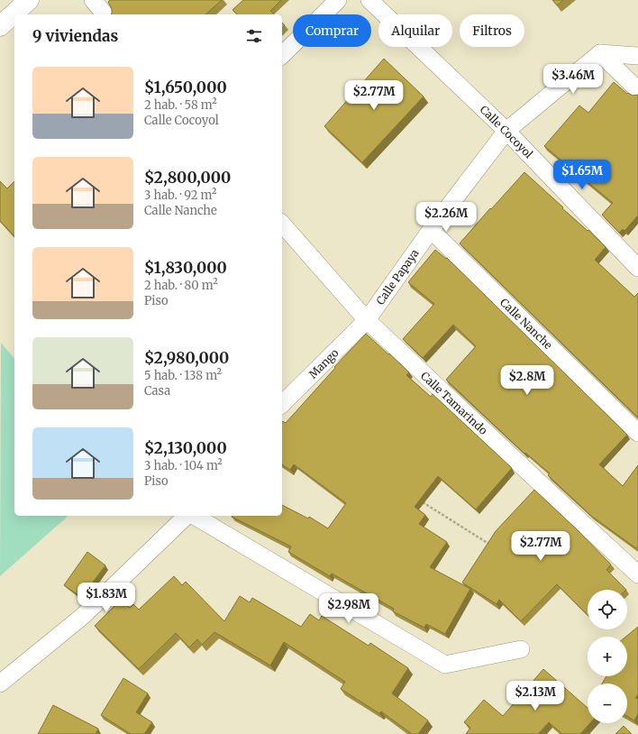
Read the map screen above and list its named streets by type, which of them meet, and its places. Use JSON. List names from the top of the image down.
{
  "streets": {
    "street": [
      "Calle Cocoyol",
      "Calle Papaya",
      "Calle Nanche",
      "Mango",
      "Calle Tamarindo"
    ]
  },
  "crossings": [
    ["Calle Cocoyol", "Calle Papaya"],
    ["Calle Papaya", "Calle Nanche"],
    ["Calle Papaya", "Mango"],
    ["Calle Papaya", "Calle Tamarindo"],
    ["Mango", "Calle Tamarindo"]
  ],
  "page": {
    "chip": ["Comprar", "Alquilar", "Filtros"],
    "heading": "9 viviendas",
    "list": [
      {
        "name": "$1,650,000",
        "note": "2 hab. · 58 m² · Calle Cocoyol"
      },
      {
        "name": "$2,800,000",
        "note": "3 hab. · 92 m² · Calle Nanche"
      },
      {
        "name": "$1,830,000",
        "note": "2 hab. · 80 m² · Piso"
      },
      {
        "name": "$2,980,000",
        "note": "5 hab. · 138 m² · Casa"
      },
      {
        "name": "$2,130,000",
        "note": "3 hab. · 104 m² · Piso"
      }
    ],
    "price": [
      "$3.46M",
      "$2.77M",
      "$1.65M",
      "$2.26M",
      "$2.8M",
      "$2.77M",
      "$1.83M",
      "$2.98M",
      "$2.13M"
    ],
    "map_buttons": ["+", "−"]
  }
}
